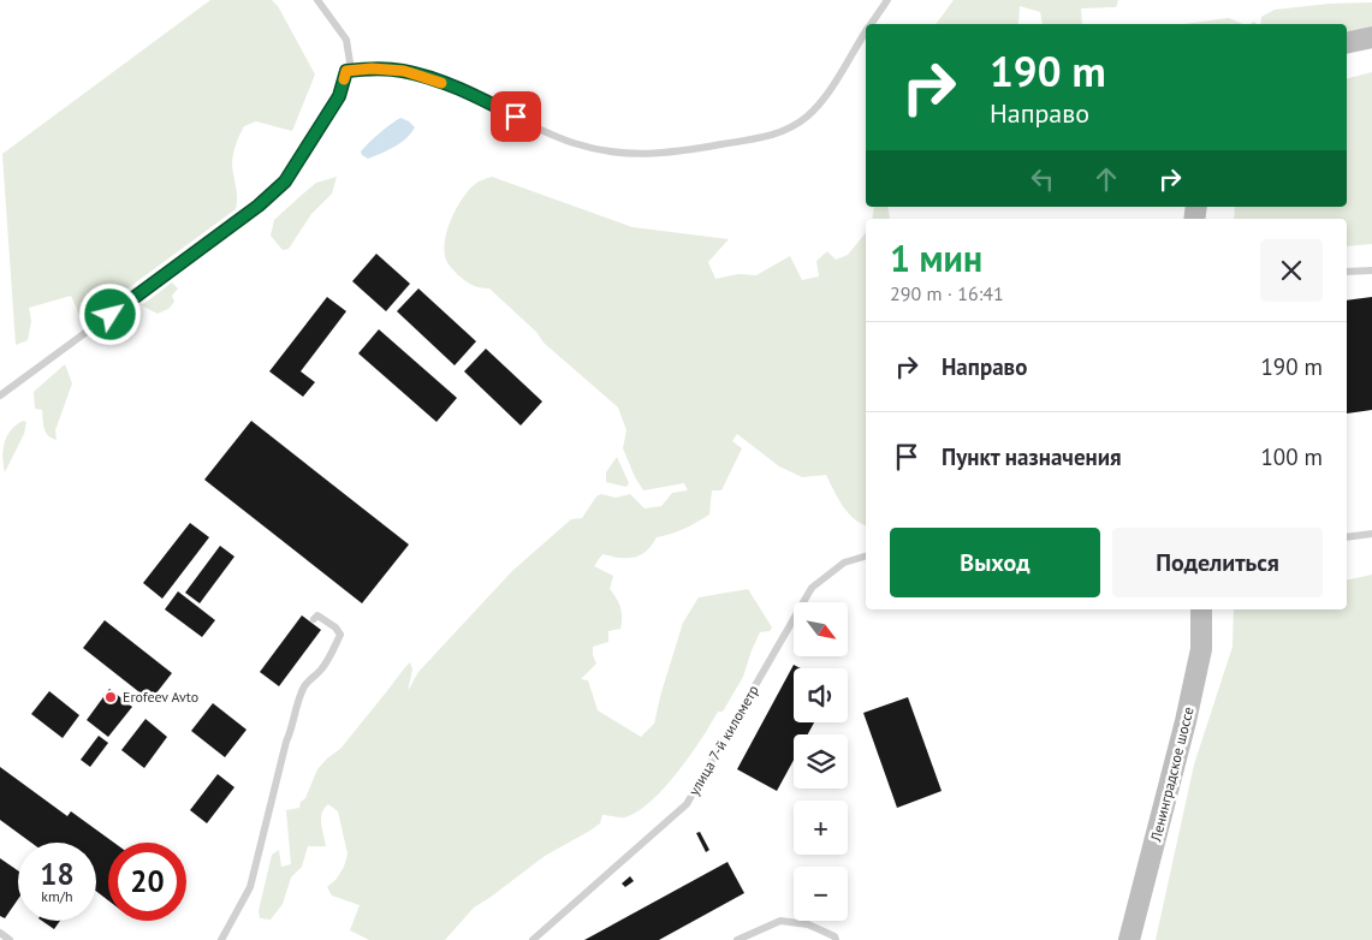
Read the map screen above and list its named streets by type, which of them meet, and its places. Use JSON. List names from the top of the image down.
{
  "streets": {
    "main road": ["Ленинградское шоссе"],
    "lane": ["улица 7-й километр"]
  },
  "places": ["Erofeev Avto"],
  "north": "bottom right",
  "page": {
    "turn": ["190 m", "Направо"],
    "heading": ["1 мин", "290 m · 16:41"],
    "list": [
      {
        "name": "Направо",
        "value": "190 m"
      },
      {
        "name": "Пункт назначения",
        "value": "100 m"
      }
    ],
    "buttons": ["Выход", "Поделиться"],
    "map_buttons": ["+", "−"],
    "speed": "18 km/h",
    "limit": "20"
  }
}
